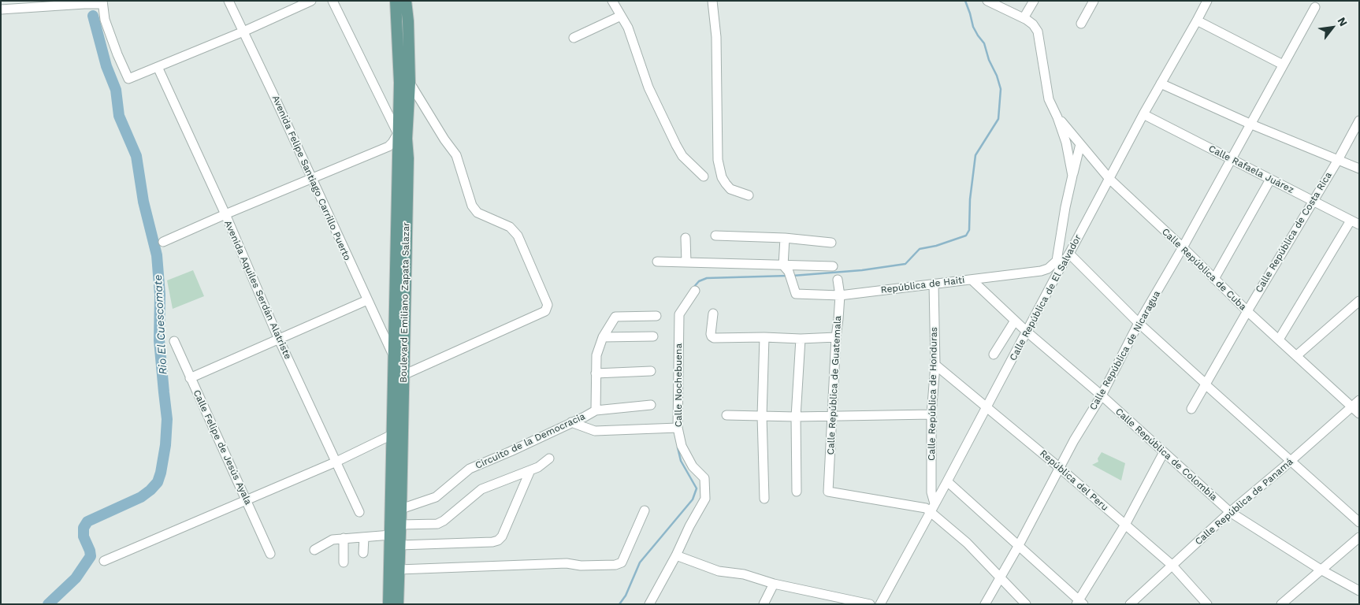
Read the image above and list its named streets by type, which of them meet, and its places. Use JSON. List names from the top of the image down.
{
  "streets": {
    "main road": ["Boulevard Emiliano Zapata Salazar"],
    "street": [
      "Calle Rafaela Juárez",
      "Avenida Felipe Santiago Carrillo Puerto",
      "Calle República de Costa Rica",
      "Calle República de Cuba",
      "República de Haiti",
      "Avenida Aquiles Serdán Alatriste",
      "Calle República de El Salvador",
      "Calle República de Nicaragua",
      "Calle Nochebuena",
      "Calle República de Guatemala",
      "Calle República de Honduras",
      "Circuito de la Democracia",
      "Calle Felipe de Jesús Ayala",
      "Calle República de Colombia",
      "República del Peru",
      "Calle República de Panamá"
    ]
  },
  "crossings": [
    ["Calle Rafaela Juárez", "Calle República de Costa Rica"],
    ["Calle Rafaela Juárez", "Calle República de El Salvador"],
    ["Calle Rafaela Juárez", "Calle República de Nicaragua"],
    ["Avenida Felipe Santiago Carrillo Puerto", "Boulevard Emiliano Zapata Salazar"],
    ["Calle República de Costa Rica", "Calle República de Cuba"],
    ["Calle República de Cuba", "Calle República de El Salvador"],
    ["Calle República de Cuba", "Calle República de Nicaragua"],
    ["Calle República de Cuba", "Calle República de Panamá"],
    ["República de Haiti", "Calle República de Guatemala"],
    ["República de Haiti", "Calle República de Honduras"],
    ["República de Haiti", "Calle República de Colombia"],
    ["Calle República de El Salvador", "Calle República de Guatemala"],
    ["Calle República de El Salvador", "Calle República de Honduras"],
    ["Calle República de El Salvador", "Calle República de Colombia"],
    ["Calle República de El Salvador", "República del Peru"],
    ["Boulevard Emiliano Zapata Salazar", "Circuito de la Democracia"],
    ["Calle República de Nicaragua", "Calle República de Colombia"],
    ["Calle República de Nicaragua", "República del Peru"],
    ["Calle República de Guatemala", "Calle República de Honduras"],
    ["Calle República de Honduras", "República del Peru"],
    ["Calle República de Colombia", "Calle República de Panamá"],
    ["República del Peru", "Calle República de Panamá"]
  ],
  "water": ["Rio El Cuescomate"],
  "north": "top right"
}
